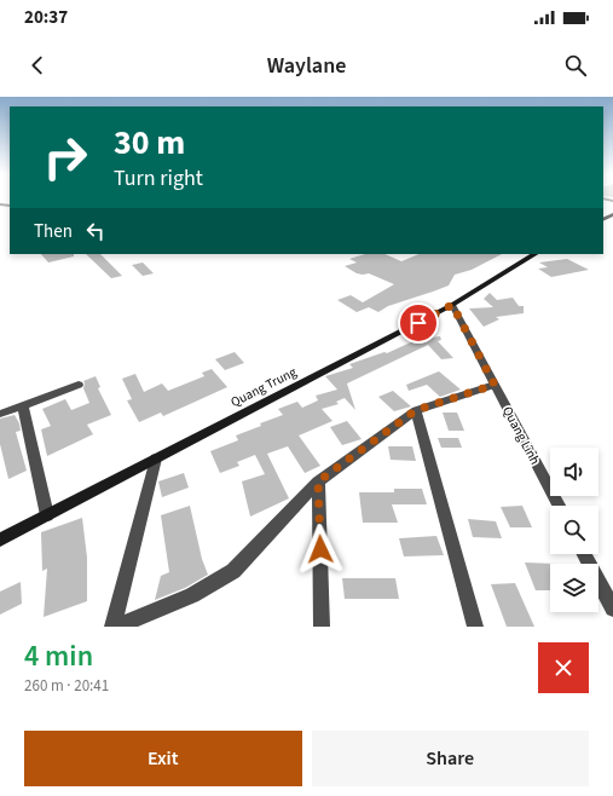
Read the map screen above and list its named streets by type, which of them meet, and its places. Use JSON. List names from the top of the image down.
{
  "streets": {
    "main road": ["Quang Trung"],
    "street": ["Quang Lĩnh"]
  },
  "crossings": [
    ["Quang Trung", "Quang Lĩnh"]
  ],
  "page": {
    "status": "20:37",
    "header": "Waylane",
    "turn": ["30 m", "Turn right"],
    "then": "Then",
    "heading": ["4 min", "260 m · 20:41"],
    "buttons": ["Exit", "Share"]
  }
}
